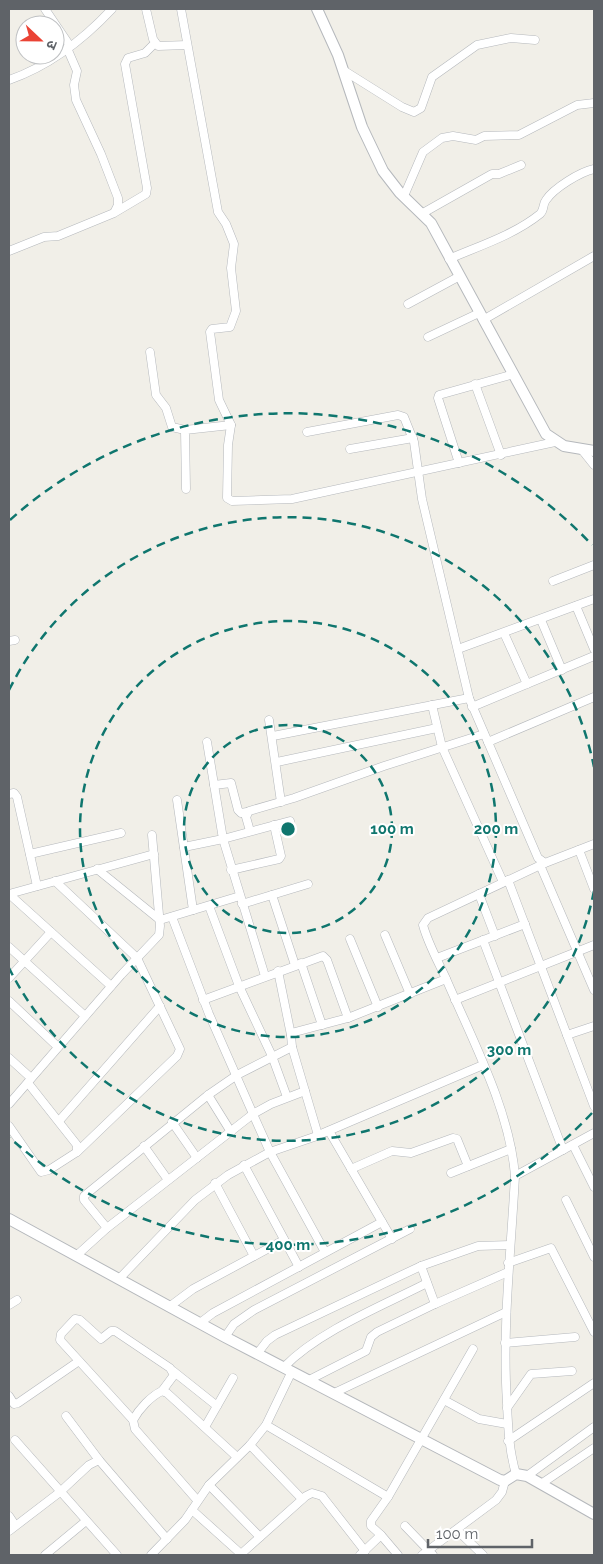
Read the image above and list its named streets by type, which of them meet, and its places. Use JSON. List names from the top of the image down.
{
  "scale_bar": "100 m",
  "north": "right",
  "rings": [
    "100 m",
    "200 m",
    "300 m",
    "400 m"
  ]
}
